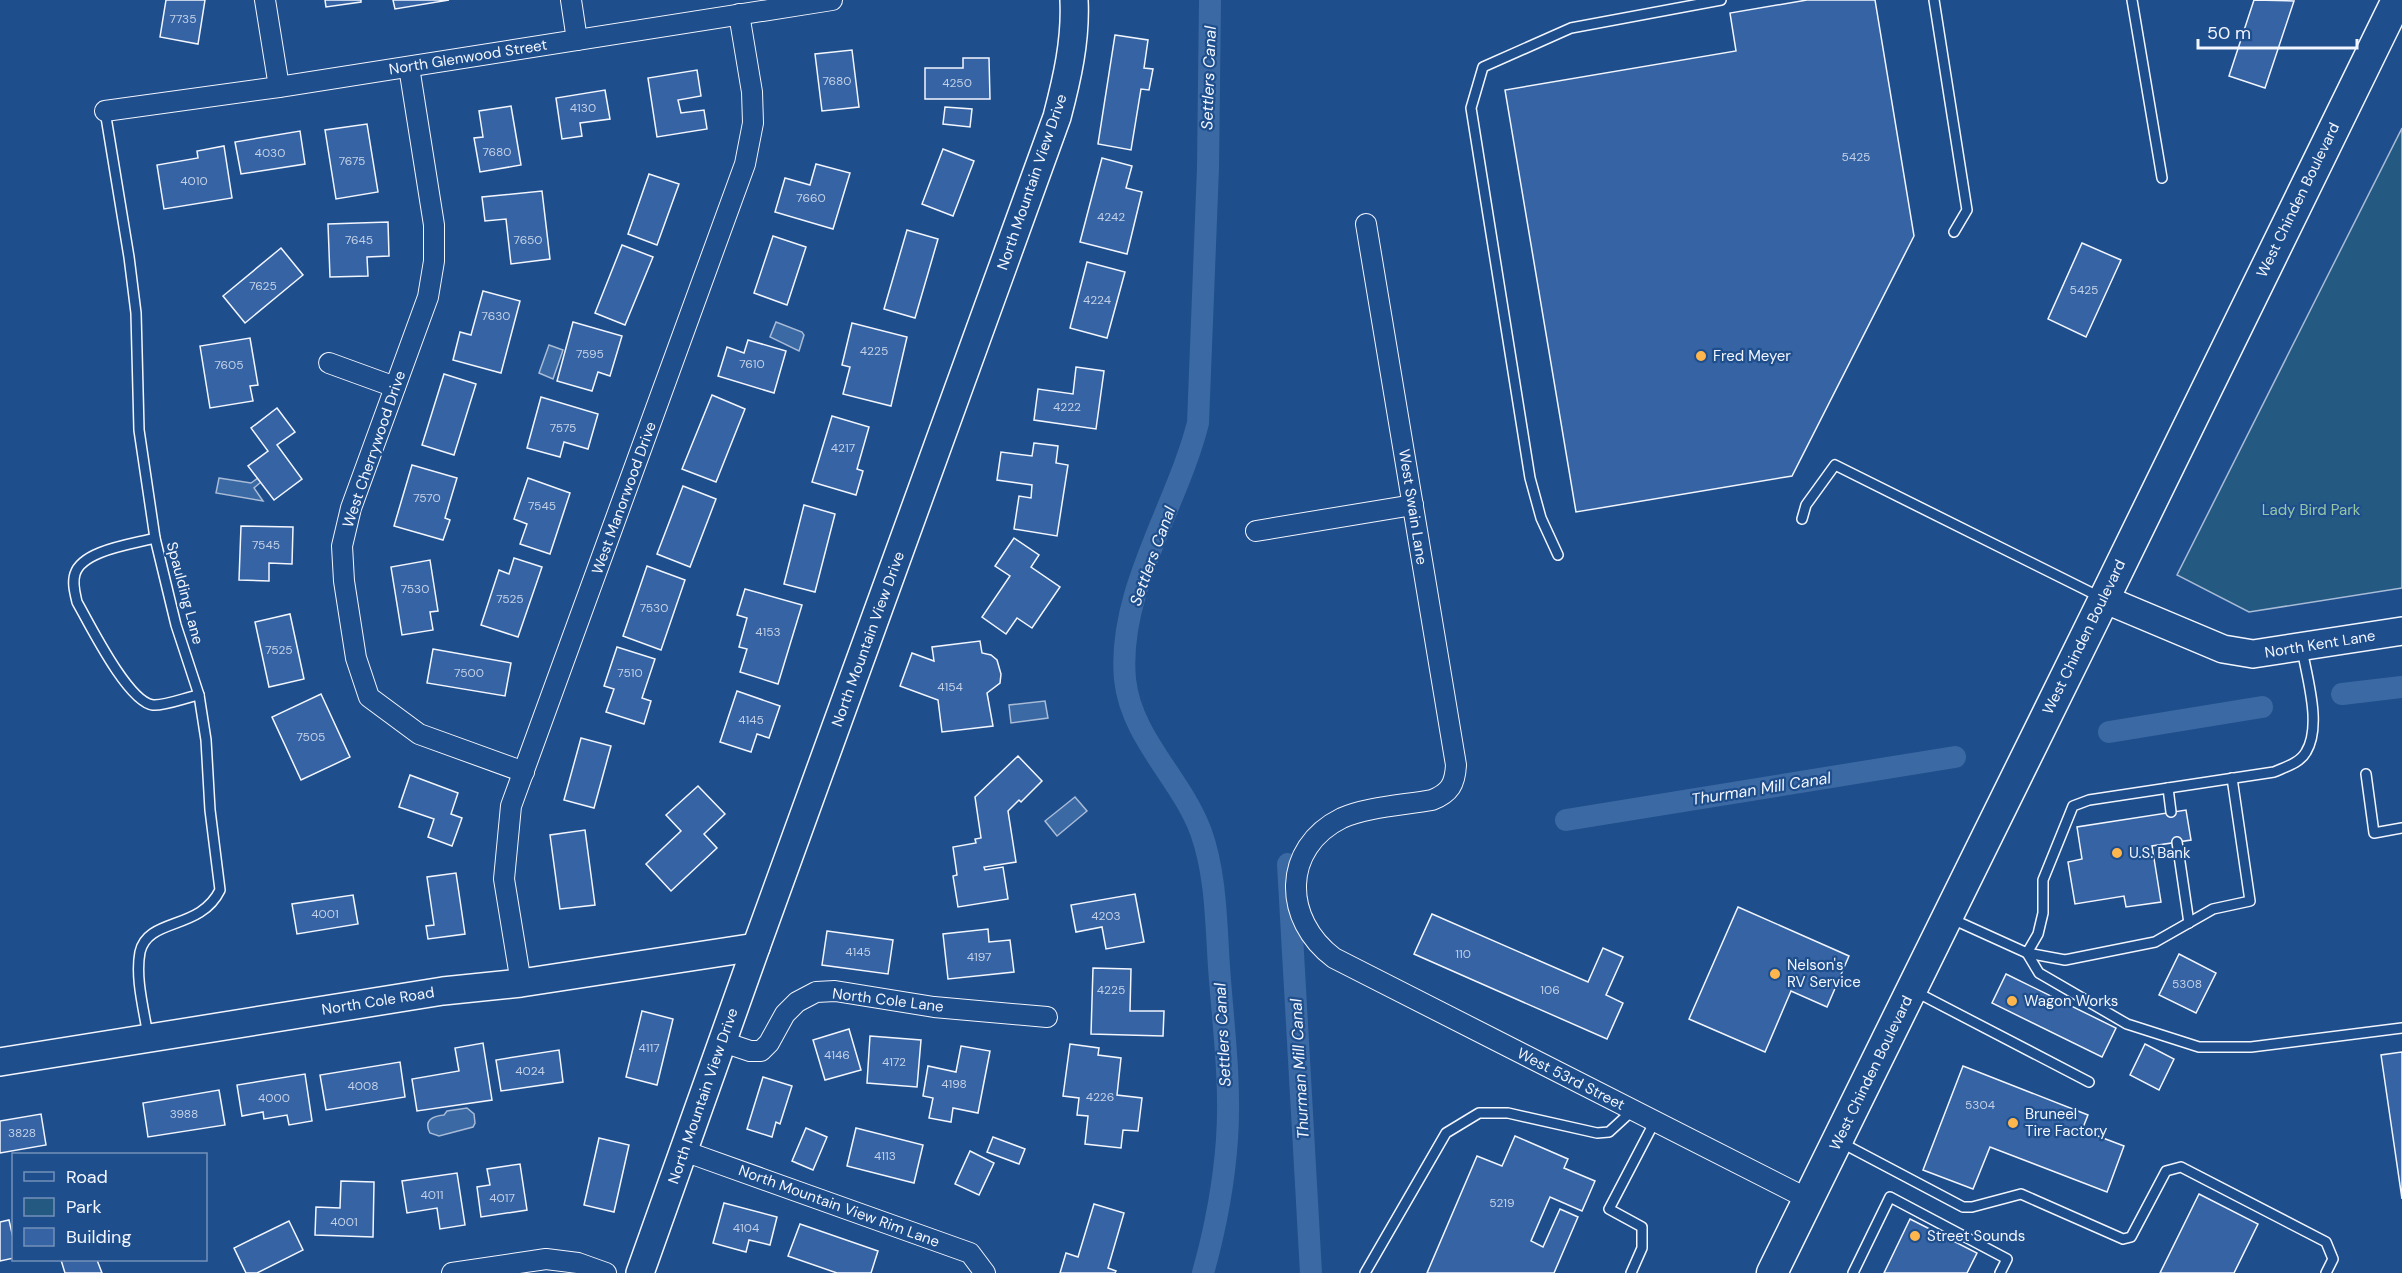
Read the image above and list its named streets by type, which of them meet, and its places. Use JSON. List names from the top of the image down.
{
  "streets": {
    "main road": [
      "North Mountain View Drive",
      "West Chinden Boulevard",
      "North Kent Lane",
      "North Cole Road"
    ],
    "street": [
      "North Glenwood Street",
      "West Cherrywood Drive",
      "West Manorwood Drive",
      "West Swain Lane",
      "North Cole Lane",
      "West 53rd Street",
      "North Mountain View Rim Lane"
    ],
    "lane": ["Spaulding Lane"]
  },
  "crossings": [
    ["North Glenwood Street", "West Cherrywood Drive"],
    ["North Glenwood Street", "West Manorwood Drive"],
    ["North Glenwood Street", "Spaulding Lane"],
    ["North Mountain View Drive", "North Cole Lane"],
    ["North Mountain View Drive", "North Cole Road"],
    ["North Mountain View Drive", "North Mountain View Rim Lane"],
    ["West Chinden Boulevard", "North Kent Lane"],
    ["West Chinden Boulevard", "West 53rd Street"],
    ["West Cherrywood Drive", "West Manorwood Drive"],
    ["West Manorwood Drive", "North Cole Road"],
    ["West Swain Lane", "West 53rd Street"],
    ["Spaulding Lane", "North Cole Road"]
  ],
  "water": ["Settlers Canal", "Thurman Mill Canal"],
  "parks": ["Lady Bird Park"],
  "places": [
    "Fred Meyer",
    "U.S. Bank",
    "Nelson's RV Service",
    "Wagon Works",
    "Bruneel Tire Factory",
    "Street Sounds"
  ],
  "house_numbers": [
    "7735",
    "7680",
    "4250",
    "4130",
    "7680",
    "4030",
    "5425",
    "7675",
    "4010",
    "7660",
    "4242",
    "7645",
    "7650",
    "7625",
    "5425",
    "4224",
    "7630",
    "4225",
    "7595",
    "7610",
    "7605",
    "4222",
    "7575",
    "4217",
    "7570",
    "7545",
    "7545",
    "7530",
    "7525",
    "7530",
    "4153",
    "7525",
    "7500",
    "7510",
    "4154",
    "4145",
    "7505",
    "4001",
    "4203",
    "4145",
    "110",
    "4197",
    "5308",
    "4225",
    "106",
    "4117",
    "4146",
    "4172",
    "4024",
    "4198",
    "4008",
    "4226",
    "4000",
    "5304",
    "3988",
    "3828",
    "4113",
    "4011",
    "4017",
    "5219",
    "4001",
    "4104"
  ],
  "legend": ["Road", "Park", "Building"],
  "scale_bar": "50 m"
}
